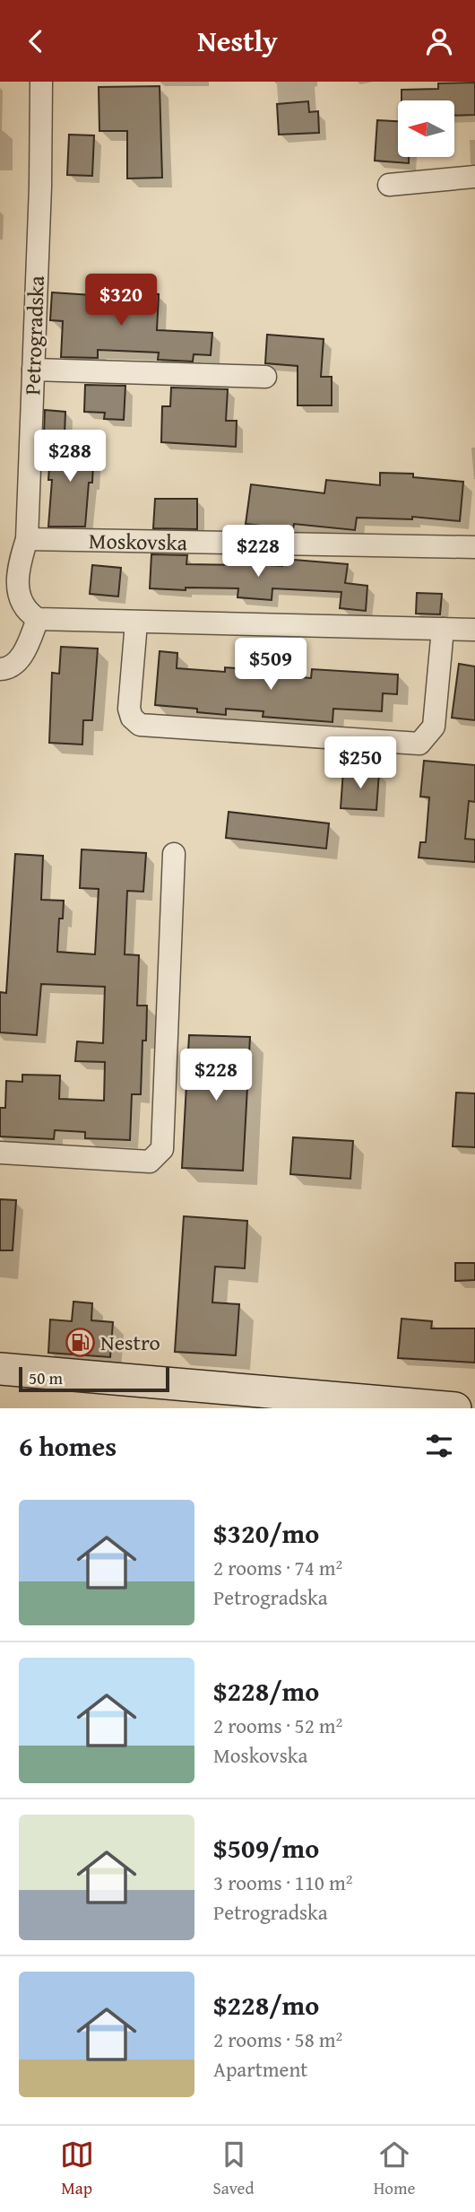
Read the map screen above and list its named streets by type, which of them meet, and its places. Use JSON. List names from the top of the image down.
{
  "streets": {
    "street": ["Petrogradska", "Moskovska"]
  },
  "crossings": [
    ["Petrogradska", "Moskovska"]
  ],
  "places": {
    "fuel station": ["Nestro"]
  },
  "scale_bar": "50 m",
  "north": "left",
  "page": {
    "header": "Nestly",
    "price": [
      "$320",
      "$288",
      "$228",
      "$509",
      "$250",
      "$228"
    ],
    "scale": "50 m",
    "heading": "6 homes",
    "list": [
      {
        "name": "$320/mo",
        "note": "2 rooms · 74 m² · Petrogradska"
      },
      {
        "name": "$228/mo",
        "note": "2 rooms · 52 m² · Moskovska"
      },
      {
        "name": "$509/mo",
        "note": "3 rooms · 110 m² · Petrogradska"
      },
      {
        "name": "$228/mo",
        "note": "2 rooms · 58 m² · Apartment"
      }
    ],
    "tabs": ["Map", "Saved", "Home"]
  }
}
